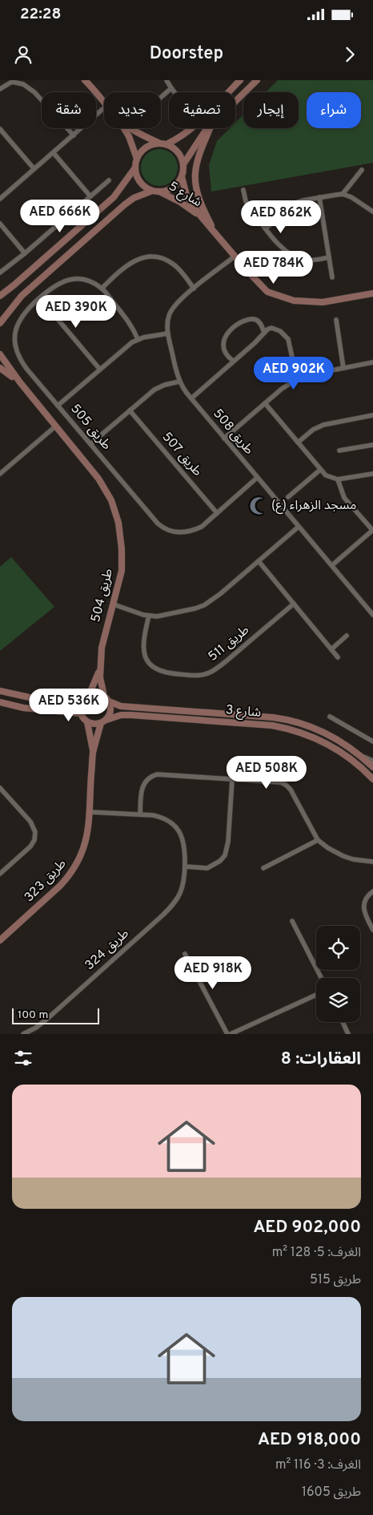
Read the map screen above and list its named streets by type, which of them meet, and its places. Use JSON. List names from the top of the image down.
{
  "streets": {
    "street": [
      "شارع 5",
      "طريق 505",
      "طريق 508",
      "طريق 507",
      "طريق 504",
      "طريق 511",
      "شارع 3",
      "طريق 323",
      "طريق 324"
    ]
  },
  "crossings": [
    ["شارع 5", "طريق 508"],
    ["طريق 505", "طريق 508"],
    ["طريق 505", "طريق 507"],
    ["طريق 504", "شارع 3"],
    ["طريق 504", "طريق 323"],
    ["شارع 3", "طريق 323"],
    ["طريق 323", "طريق 324"]
  ],
  "places": {
    "mosque": ["مسجد الزهراء (ع)"]
  },
  "scale_bar": "100 m",
  "page": {
    "status": "22:28",
    "header": "Doorstep",
    "chip": [
      "شراء",
      "إيجار",
      "تصفية",
      "جديد",
      "شقة"
    ],
    "price": [
      "AED 666K",
      "AED 862K",
      "AED 784K",
      "AED 390K",
      "AED 902K",
      "AED 536K",
      "AED 508K",
      "AED 918K"
    ],
    "scale": "100 m",
    "heading": "العقارات: 8",
    "list": [
      {
        "name": "AED 902,000",
        "note": "الغرف: 5 · 128 m² · طريق 515"
      },
      {
        "name": "AED 918,000",
        "note": "الغرف: 3 · 116 m² · طريق 1605"
      }
    ]
  }
}
